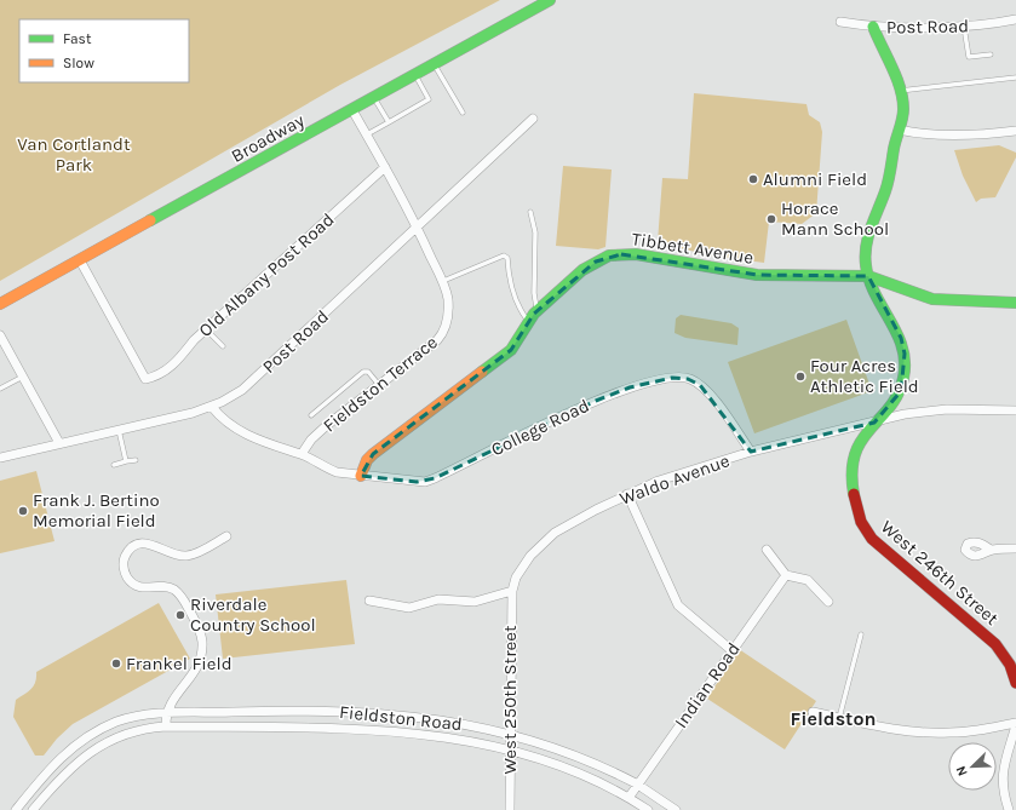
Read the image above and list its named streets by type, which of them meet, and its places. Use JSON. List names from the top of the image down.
{
  "streets": {
    "street": [
      "Post Road",
      "Broadway",
      "Tibbett Avenue",
      "Old Albany Post Road",
      "Fieldston Terrace",
      "College Road",
      "Waldo Avenue",
      "West 246th Street",
      "Indian Road",
      "West 250th Street",
      "Fieldston Road"
    ]
  },
  "crossings": [
    ["Post Road", "Fieldston Terrace"],
    ["Post Road", "College Road"],
    ["Post Road", "West 246th Street"],
    ["Broadway", "Old Albany Post Road"],
    ["Broadway", "Fieldston Terrace"],
    ["Tibbett Avenue", "College Road"],
    ["Tibbett Avenue", "West 246th Street"],
    ["Old Albany Post Road", "Fieldston Terrace"],
    ["Fieldston Terrace", "College Road"],
    ["College Road", "Waldo Avenue"],
    ["Waldo Avenue", "West 246th Street"],
    ["Waldo Avenue", "West 250th Street"],
    ["Indian Road", "Fieldston Road"],
    ["West 250th Street", "Fieldston Road"]
  ],
  "districts": ["Fieldston"],
  "parks": ["Van Cortlandt Park"],
  "places": [
    "Alumni Field",
    "Horace Mann School",
    "Four Acres Athletic Field",
    "Frank J. Bertino Memorial Field",
    "Riverdale Country School",
    "Frankel Field"
  ],
  "legend": ["Fast", "Slow"],
  "north": "bottom left"
}
